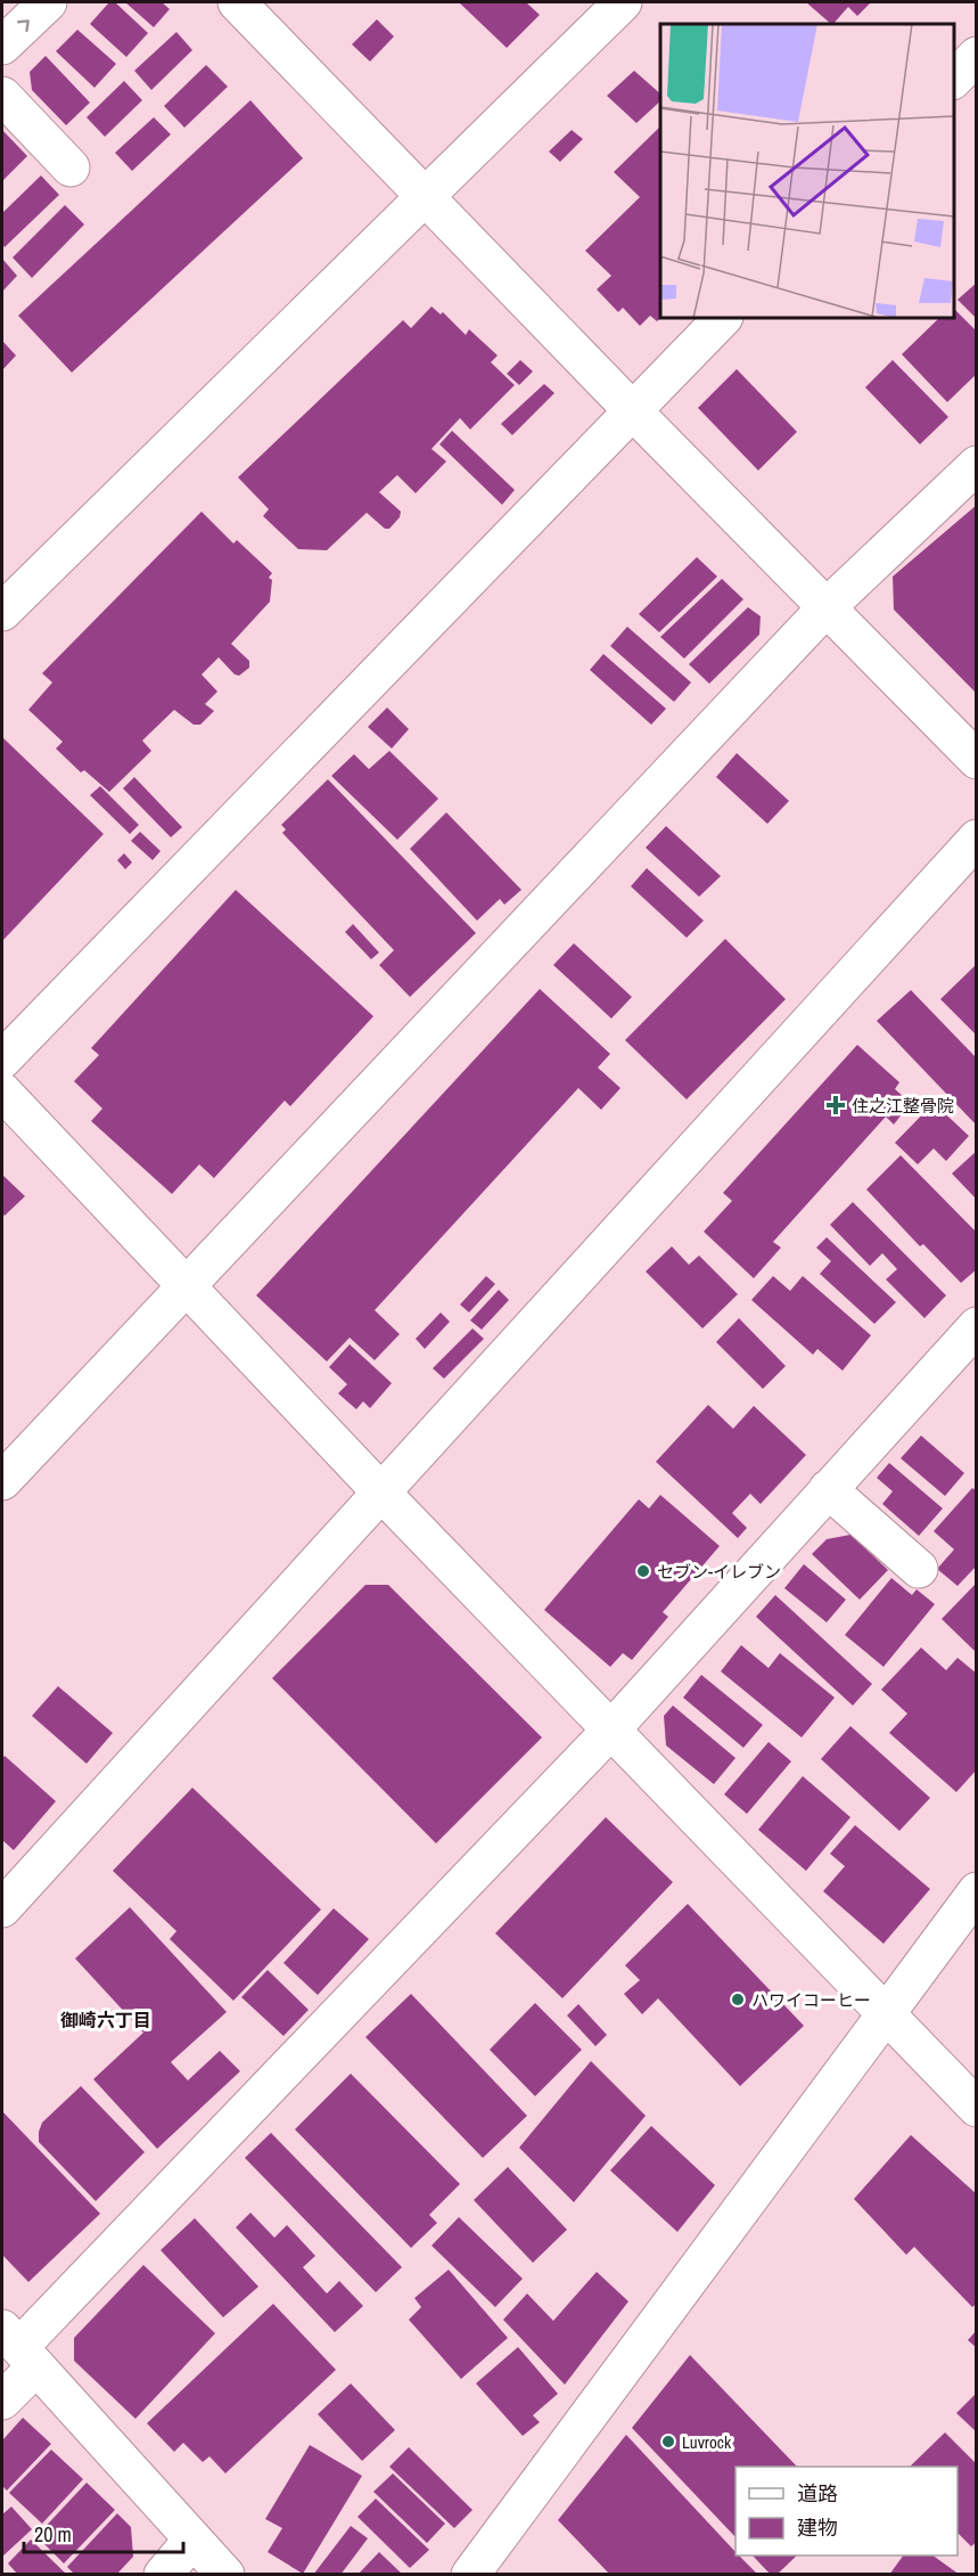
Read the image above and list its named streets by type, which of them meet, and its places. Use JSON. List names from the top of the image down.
{
  "districts": ["御崎六丁目"],
  "places": {
    "health": ["住之江整骨院"],
    "other": ["セブン-イレブン", "ハワイコーヒー", "Luvrock"]
  },
  "legend": ["道路", "建物"],
  "scale_bar": "20 m"
}
